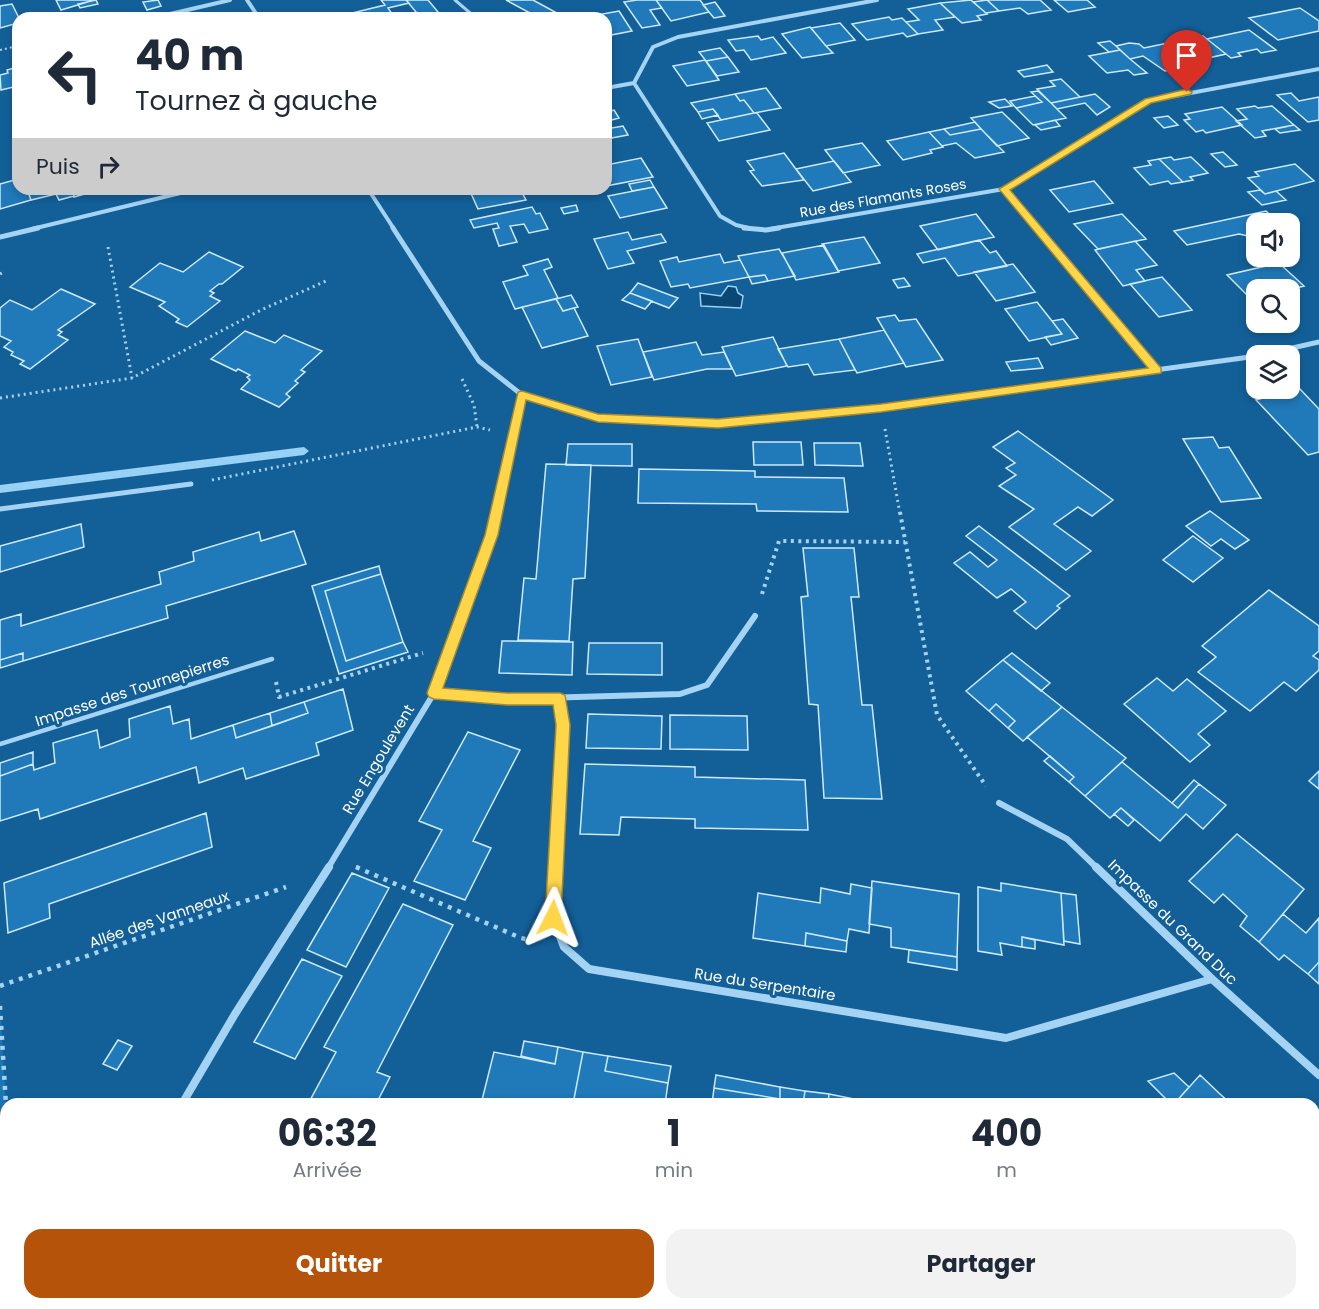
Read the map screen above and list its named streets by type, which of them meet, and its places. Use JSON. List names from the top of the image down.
{
  "streets": {
    "street": [
      "Rue des Flamants Roses",
      "Rue Engoulevent",
      "Impasse du Grand Duc",
      "Rue du Serpentaire"
    ],
    "lane": ["Impasse des Tournepierres"],
    "path": ["Allée des Vanneaux"]
  },
  "crossings": [
    ["Rue Engoulevent", "Allée des Vanneaux"],
    ["Allée des Vanneaux", "Rue du Serpentaire"],
    ["Impasse du Grand Duc", "Rue du Serpentaire"]
  ],
  "page": {
    "turn": ["40 m", "Tournez à gauche"],
    "then": "Puis",
    "eta": [
      "06:32",
      "Arrivée",
      "1",
      "min",
      "400",
      "m"
    ],
    "buttons": ["Quitter", "Partager"]
  }
}
